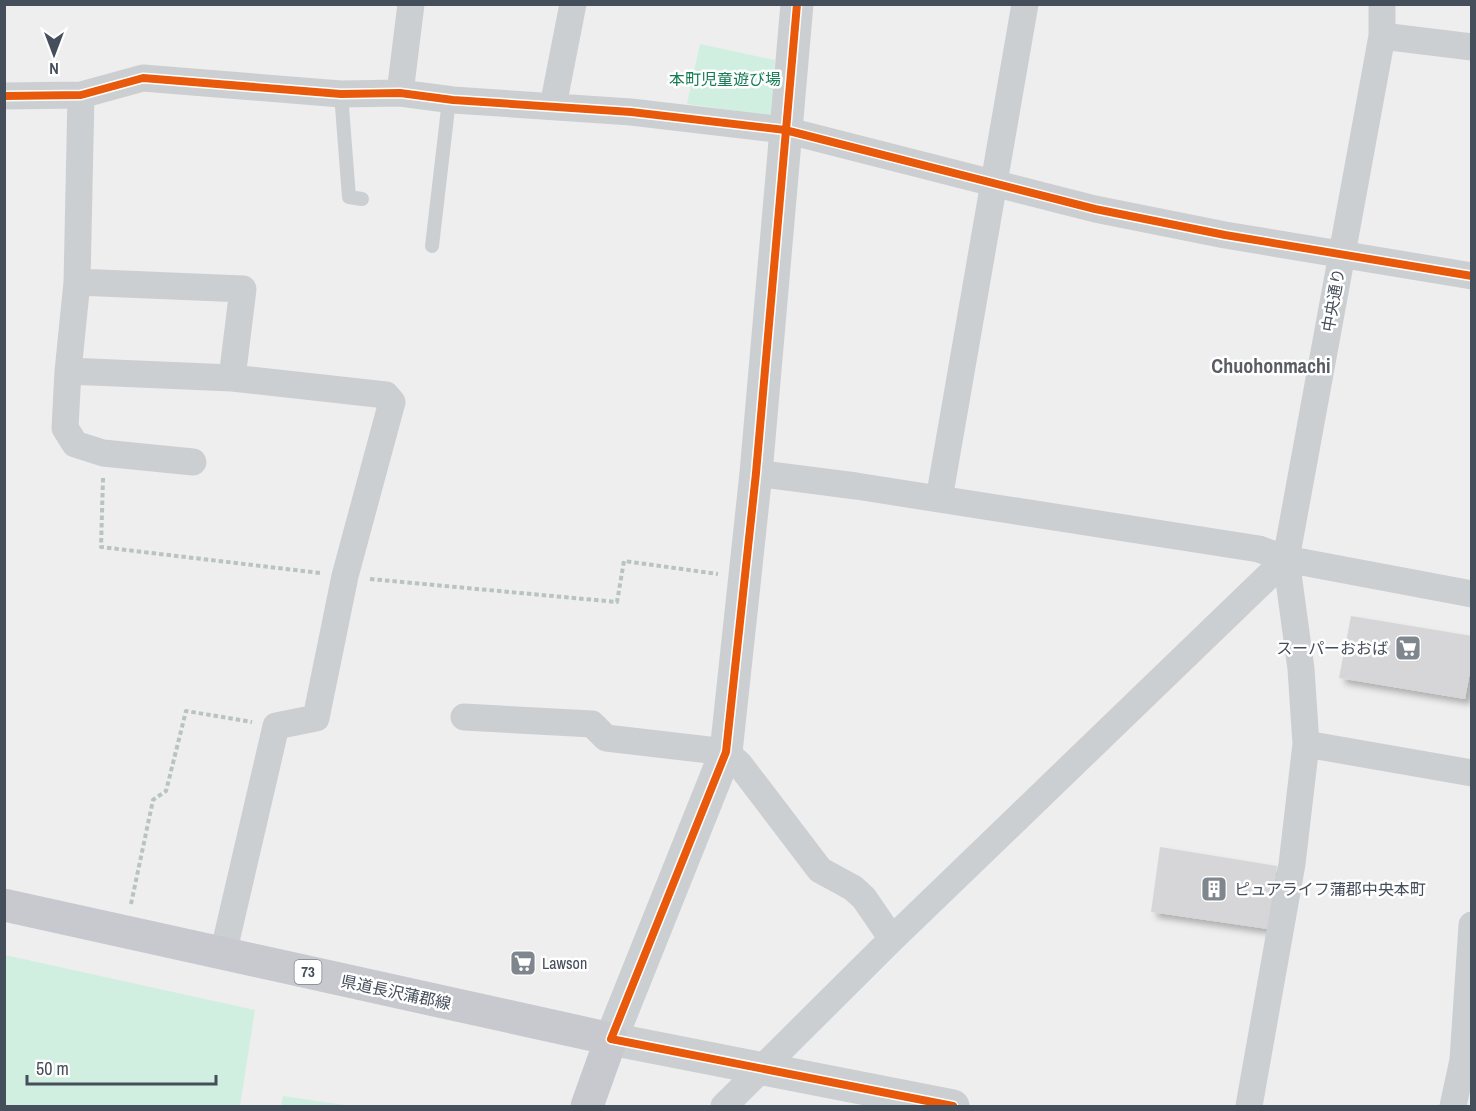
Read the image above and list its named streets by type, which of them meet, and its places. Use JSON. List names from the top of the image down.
{
  "streets": {
    "main road": ["73", "県道長沢蒲郡線"],
    "street": ["中央通り"]
  },
  "districts": ["Chuohonmachi"],
  "parks": ["本町児童遊び場"],
  "places": {
    "supermarket": ["スーパーおおば", "Lawson"],
    "building": ["ピュアライフ蒲郡中央本町"]
  },
  "scale_bar": "50 m",
  "north": "bottom"
}
